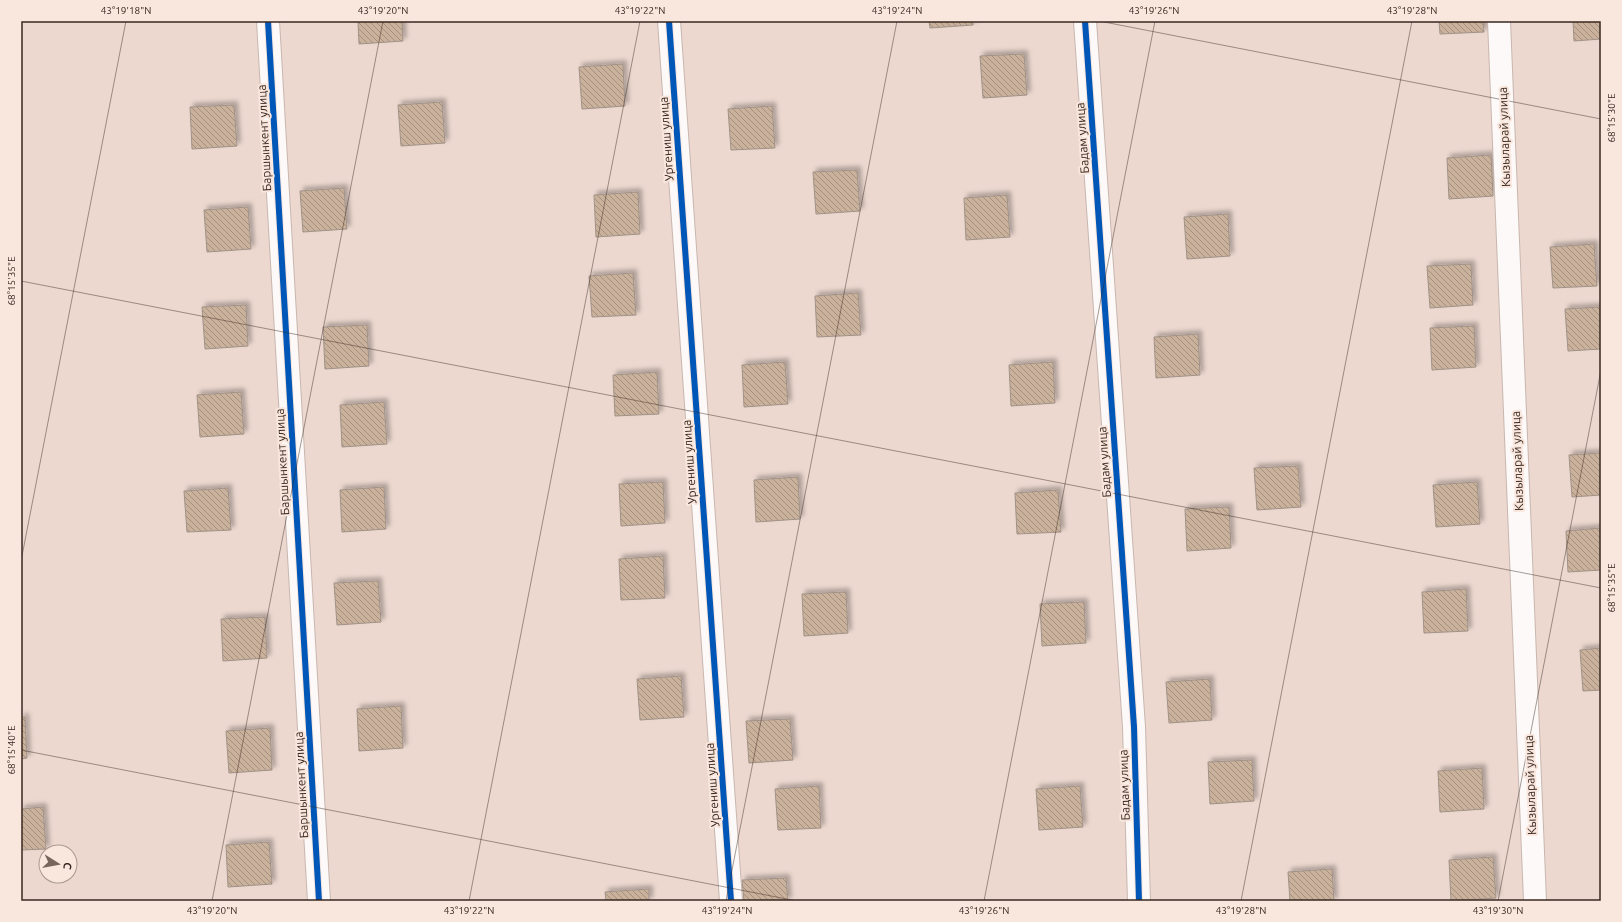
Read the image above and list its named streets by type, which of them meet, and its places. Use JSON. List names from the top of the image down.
{
  "streets": {
    "street": [
      "Кызыларай улица",
      "Баршынкент улица",
      "Бадам улица",
      "Ургениш улица"
    ]
  },
  "north": "right",
  "coordinates": [
    "43°19'18\"N",
    "43°19'20\"N",
    "43°19'22\"N",
    "43°19'24\"N",
    "43°19'26\"N",
    "43°19'28\"N",
    "68°15'30\"E",
    "68°15'35\"E",
    "68°15'40\"E",
    "43°19'30\"N"
  ]
}
